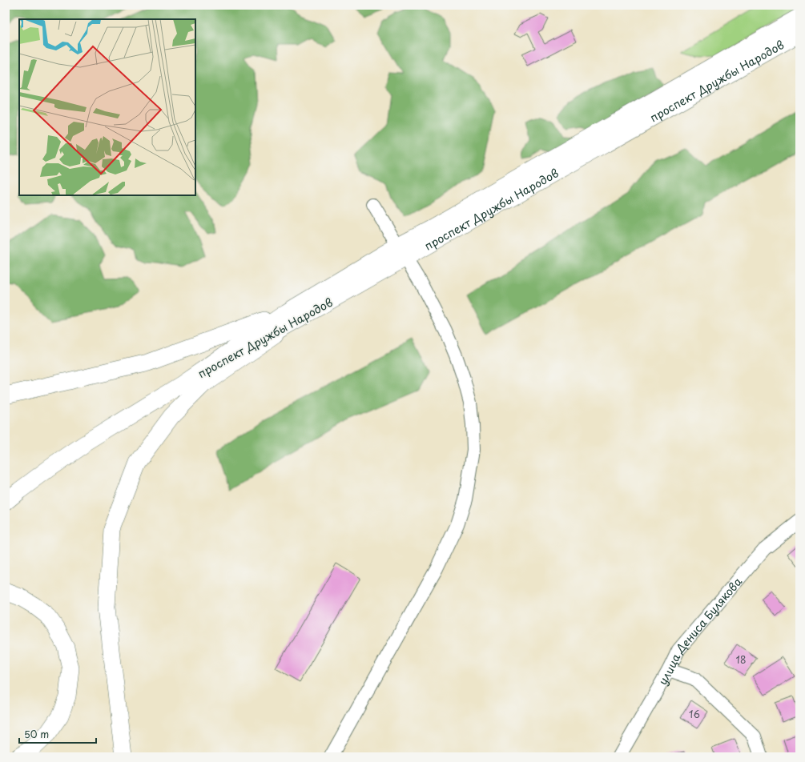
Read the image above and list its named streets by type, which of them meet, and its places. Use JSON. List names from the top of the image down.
{
  "streets": {
    "main road": ["проспект Дружбы Народов"],
    "street": ["улица Дениса Булякова"]
  },
  "house_numbers": ["18", "16"],
  "scale_bar": "50 m"
}
